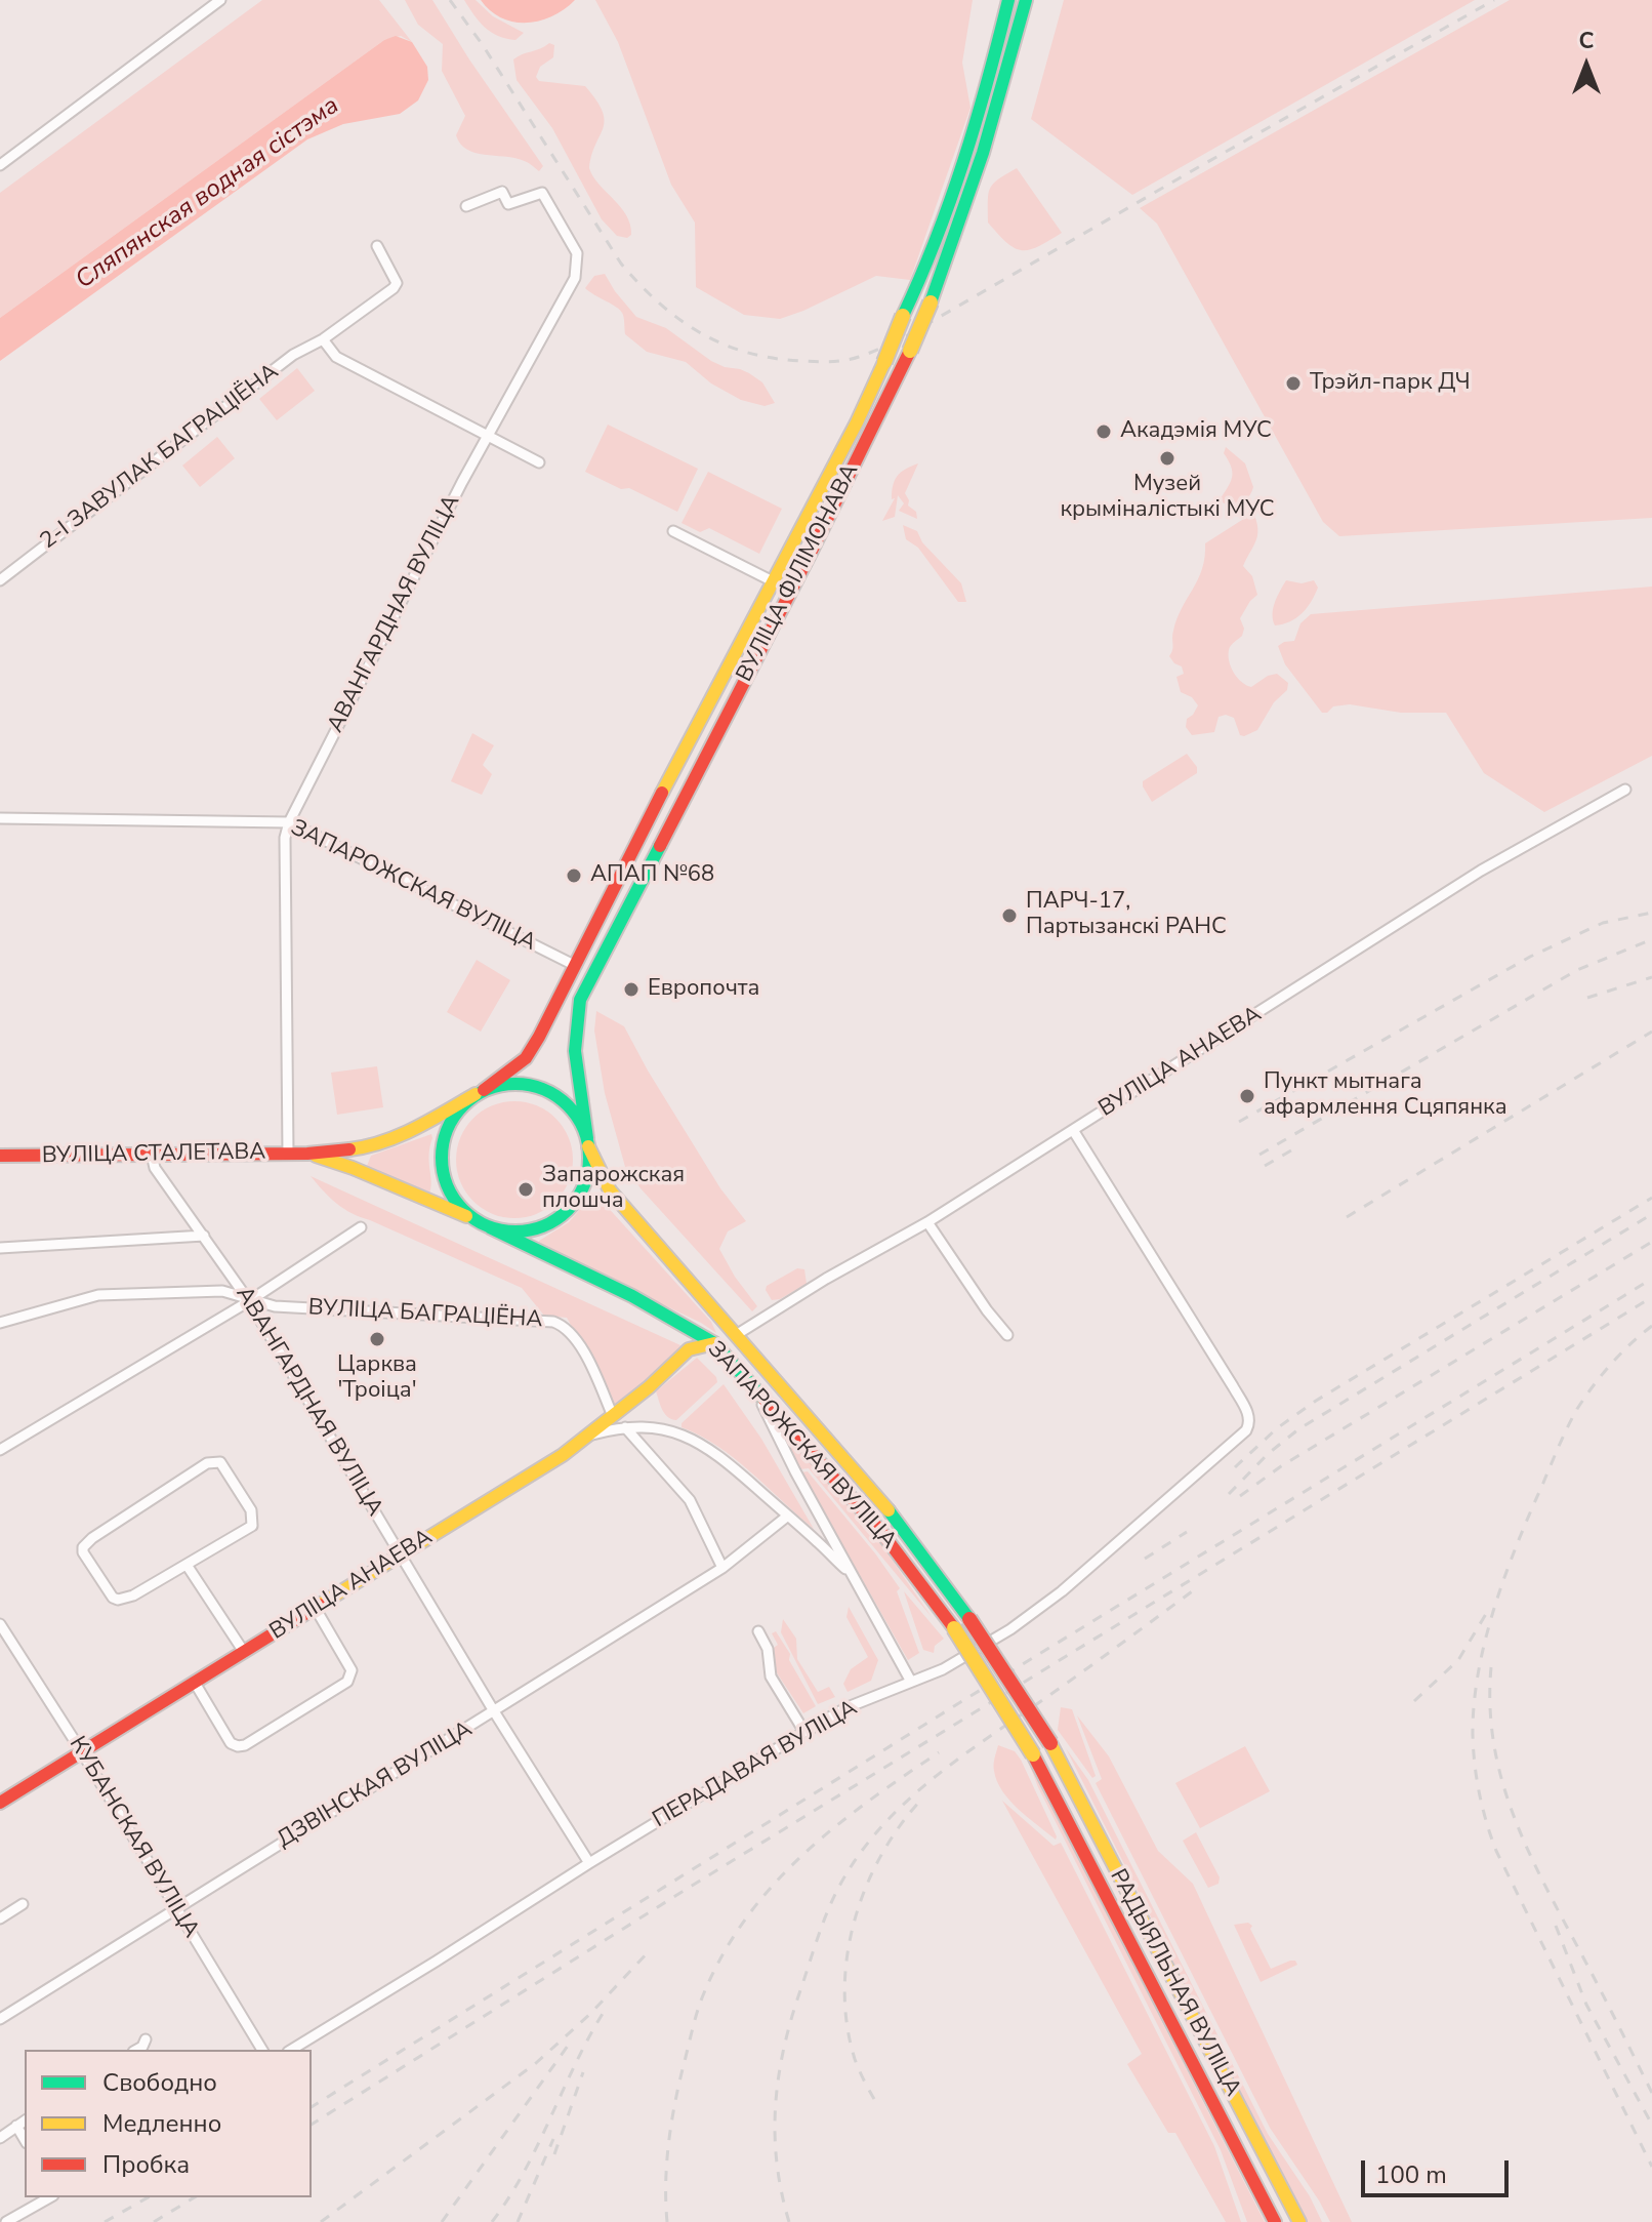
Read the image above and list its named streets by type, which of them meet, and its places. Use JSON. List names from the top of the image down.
{
  "streets": {
    "main road": [
      "ВУЛІЦА ФІЛІМОНАВА",
      "ЗАПАРОЖСКАЯ ВУЛІЦА",
      "ВУЛІЦА АНАЕВА",
      "ВУЛІЦА СТАЛЕТАВА",
      "РАДЫЯЛЬНАЯ ВУЛІЦА"
    ],
    "street": [
      "2-І ЗАВУЛАК БАГРАЦІЁНА",
      "АВАНГАРДНАЯ ВУЛІЦА",
      "ВУЛІЦА БАГРАЦІЁНА",
      "ПЕРАДАВАЯ ВУЛІЦА",
      "ДЗВІНСКАЯ ВУЛІЦА",
      "КУБАНСКАЯ ВУЛІЦА"
    ]
  },
  "crossings": [
    ["ВУЛІЦА ФІЛІМОНАВА", "ЗАПАРОЖСКАЯ ВУЛІЦА"],
    ["АВАНГАРДНАЯ ВУЛІЦА", "ЗАПАРОЖСКАЯ ВУЛІЦА"],
    ["АВАНГАРДНАЯ ВУЛІЦА", "ВУЛІЦА АНАЕВА"],
    ["АВАНГАРДНАЯ ВУЛІЦА", "ВУЛІЦА СТАЛЕТАВА"],
    ["АВАНГАРДНАЯ ВУЛІЦА", "ВУЛІЦА БАГРАЦІЁНА"],
    ["АВАНГАРДНАЯ ВУЛІЦА", "ПЕРАДАВАЯ ВУЛІЦА"],
    ["АВАНГАРДНАЯ ВУЛІЦА", "ДЗВІНСКАЯ ВУЛІЦА"],
    ["ЗАПАРОЖСКАЯ ВУЛІЦА", "ВУЛІЦА АНАЕВА"],
    ["ЗАПАРОЖСКАЯ ВУЛІЦА", "РАДЫЯЛЬНАЯ ВУЛІЦА"],
    ["ВУЛІЦА АНАЕВА", "ВУЛІЦА БАГРАЦІЁНА"],
    ["ВУЛІЦА АНАЕВА", "ПЕРАДАВАЯ ВУЛІЦА"],
    ["ВУЛІЦА АНАЕВА", "КУБАНСКАЯ ВУЛІЦА"],
    ["ДЗВІНСКАЯ ВУЛІЦА", "КУБАНСКАЯ ВУЛІЦА"]
  ],
  "water": ["Сляпянская водная сістэма"],
  "places": [
    "Трэйл-парк ДЧ",
    "Акадэмія МУС",
    "Музей крыміналістыкі МУС",
    "АПАП №68",
    "ПАРЧ-17, Партызанскі РАНС",
    "Европочта",
    "Пункт мытнага афармлення Сцяпянка",
    "Запарожская плошча",
    "Царква 'Троіца'"
  ],
  "legend": ["Свободно", "Медленно", "Пробка"],
  "scale_bar": "100 m",
  "north": "top"
}
